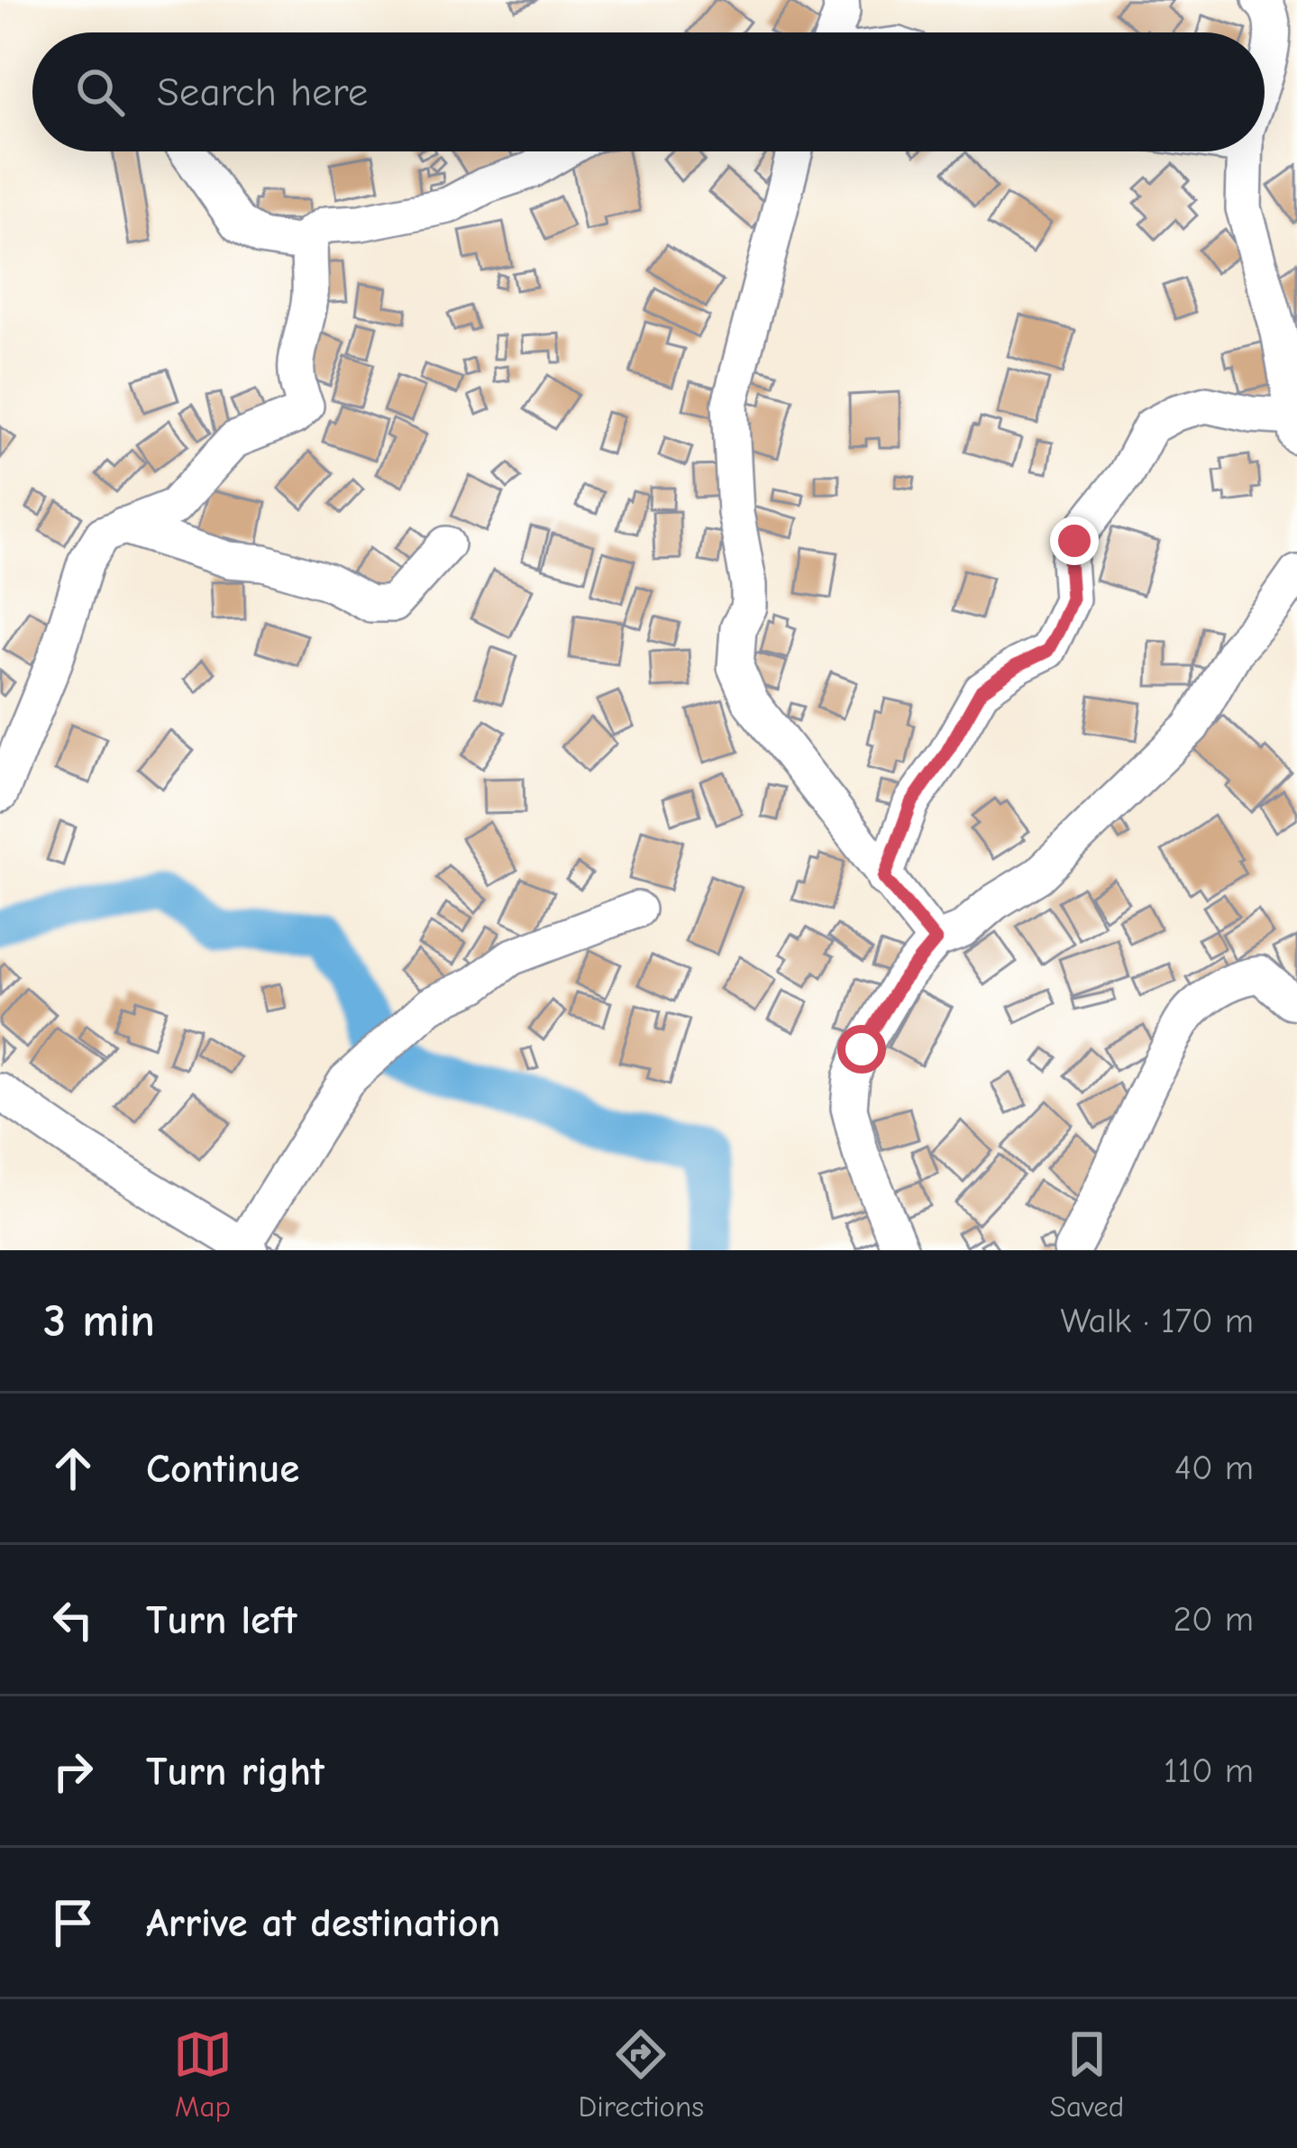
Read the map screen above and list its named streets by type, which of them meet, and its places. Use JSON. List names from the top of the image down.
{
  "page": {
    "search": "Search here",
    "heading": ["3 min", "Walk · 170 m"],
    "list": [
      ["Continue", "40 m"],
      ["Turn left", "20 m"],
      ["Turn right", "110 m"],
      "Arrive at destination"
    ],
    "nav": ["Map", "Directions", "Saved"]
  }
}
